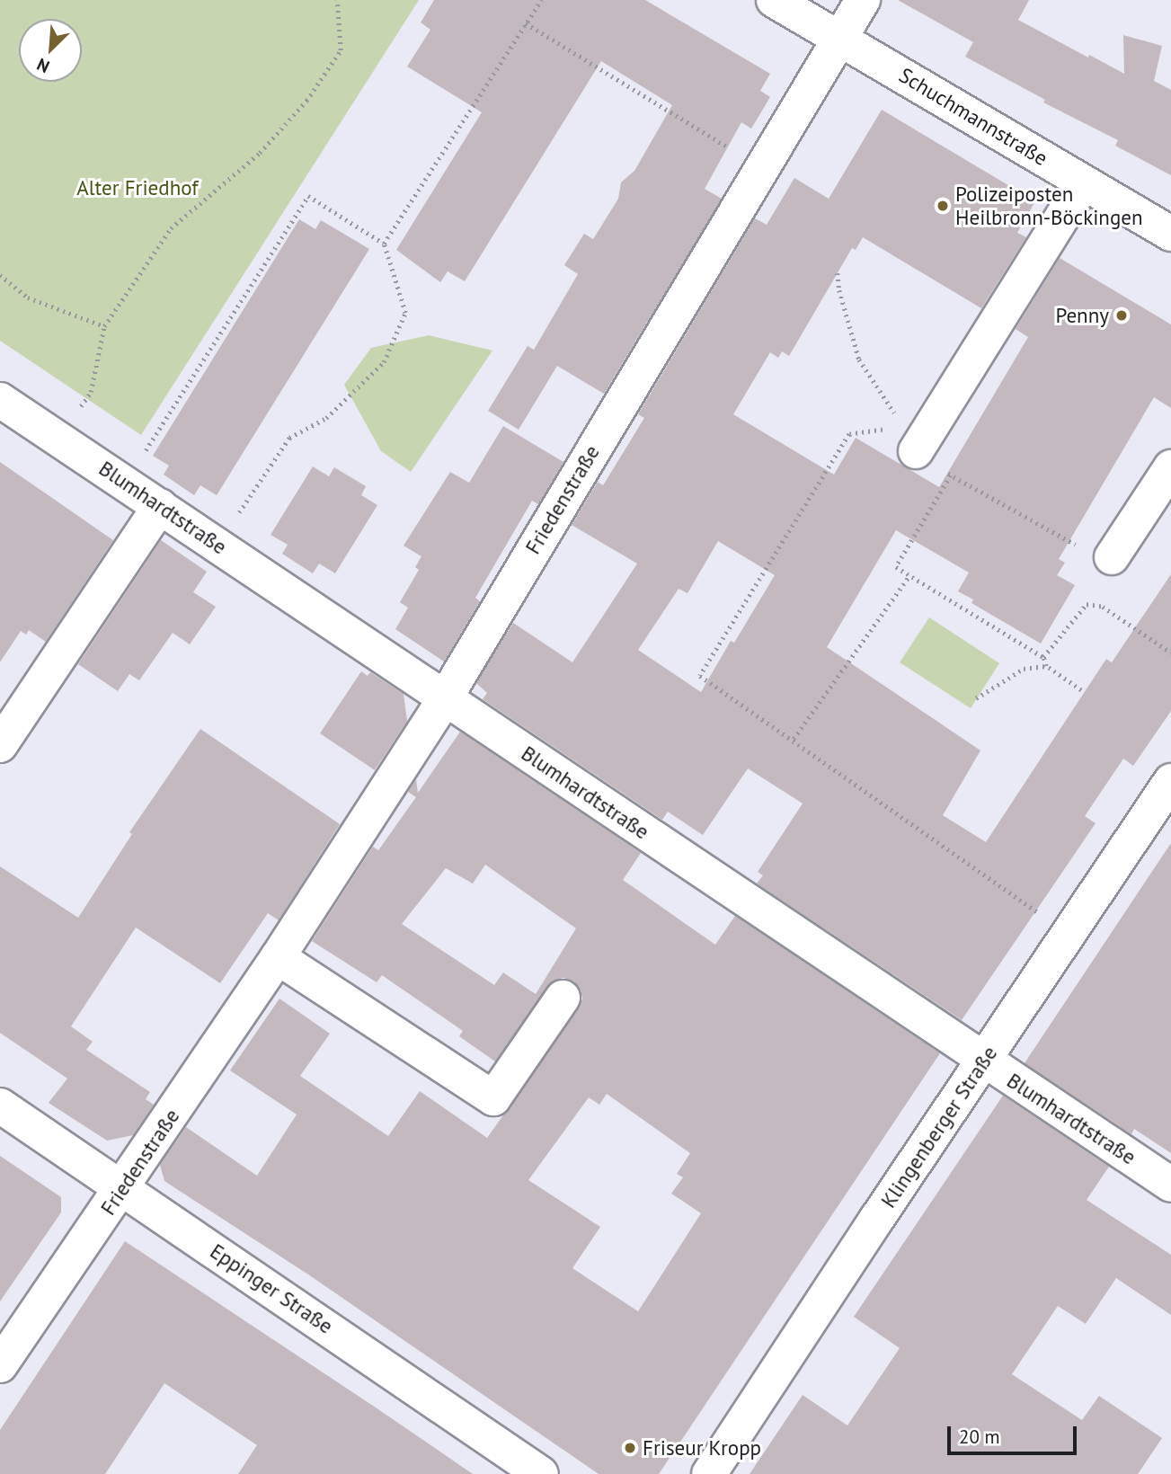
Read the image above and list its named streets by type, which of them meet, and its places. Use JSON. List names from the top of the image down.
{
  "streets": {
    "street": [
      "Schuchmannstraße",
      "Friedenstraße",
      "Blumhardtstraße",
      "Klingenberger Straße",
      "Eppinger Straße"
    ]
  },
  "crossings": [
    ["Schuchmannstraße", "Friedenstraße"],
    ["Friedenstraße", "Blumhardtstraße"],
    ["Friedenstraße", "Eppinger Straße"],
    ["Blumhardtstraße", "Klingenberger Straße"]
  ],
  "parks": ["Alter Friedhof"],
  "places": ["Polizeiposten Heilbronn-Böckingen", "Penny", "Friseur Kropp"],
  "scale_bar": "20 m",
  "north": "bottom left"
}
